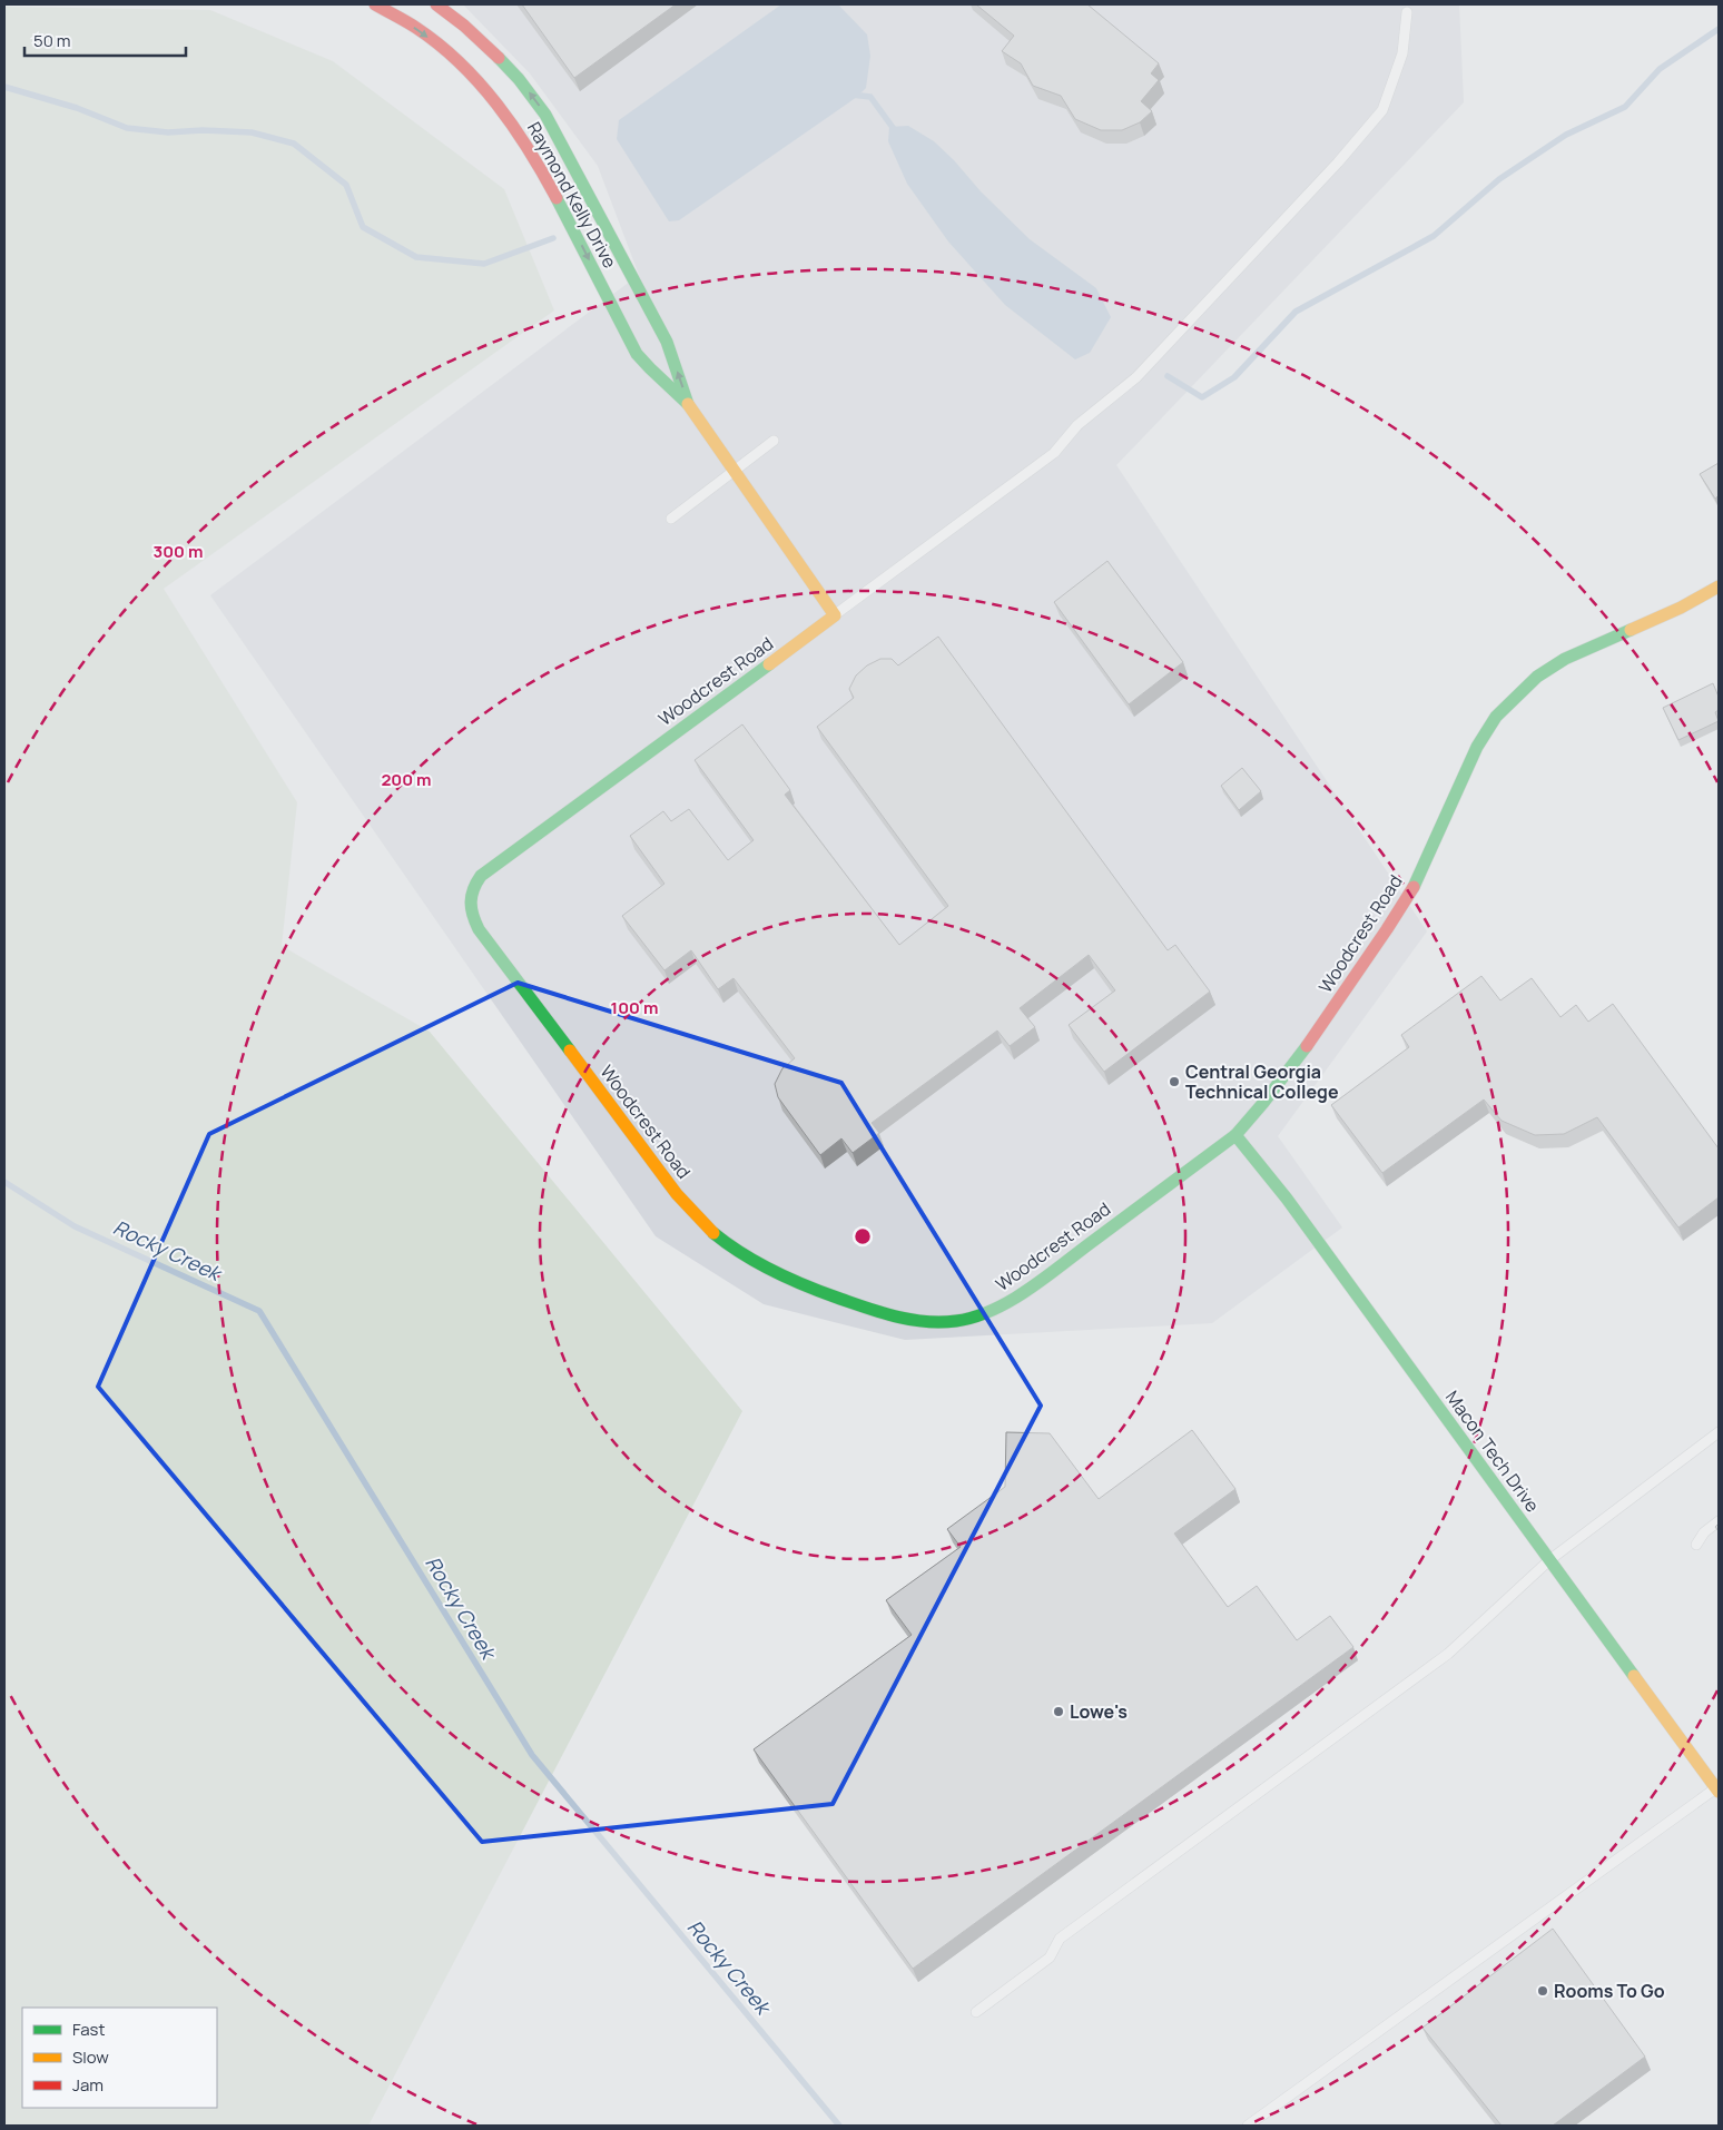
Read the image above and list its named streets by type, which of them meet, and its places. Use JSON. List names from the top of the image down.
{
  "streets": {
    "street": ["Raymond Kelly Drive", "Woodcrest Road", "Macon Tech Drive"]
  },
  "crossings": [
    ["Raymond Kelly Drive", "Woodcrest Road"],
    ["Woodcrest Road", "Macon Tech Drive"]
  ],
  "water": ["Rocky Creek"],
  "places": ["Central Georgia Technical College", "Lowe's", "Rooms To Go"],
  "legend": ["Fast", "Slow", "Jam"],
  "scale_bar": "50 m",
  "rings": ["300 m", "200 m", "100 m"]
}
